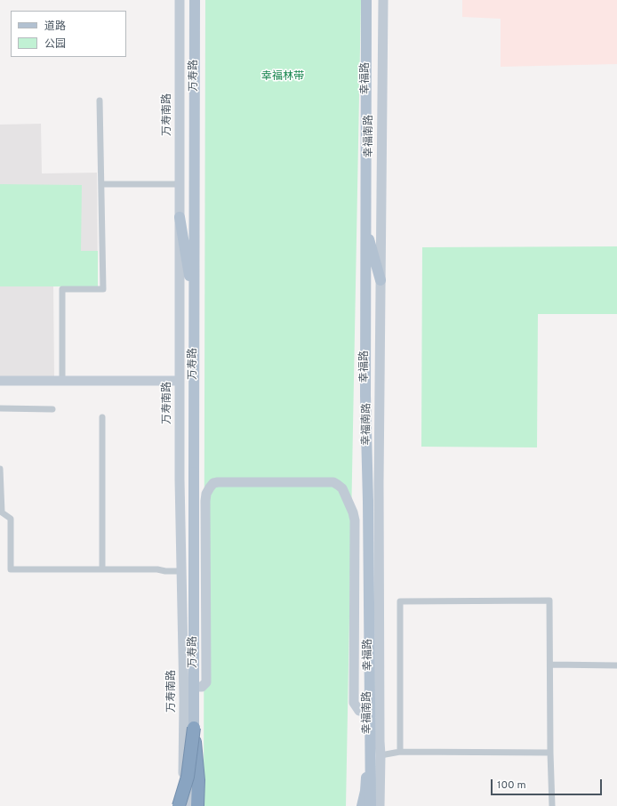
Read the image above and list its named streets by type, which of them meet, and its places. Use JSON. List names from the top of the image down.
{
  "streets": {
    "main road": [
      "万寿路",
      "幸福路",
      "万寿南路",
      "幸福南路"
    ]
  },
  "parks": ["幸福林带"],
  "legend": ["道路", "公园"],
  "scale_bar": "100 m"
}
